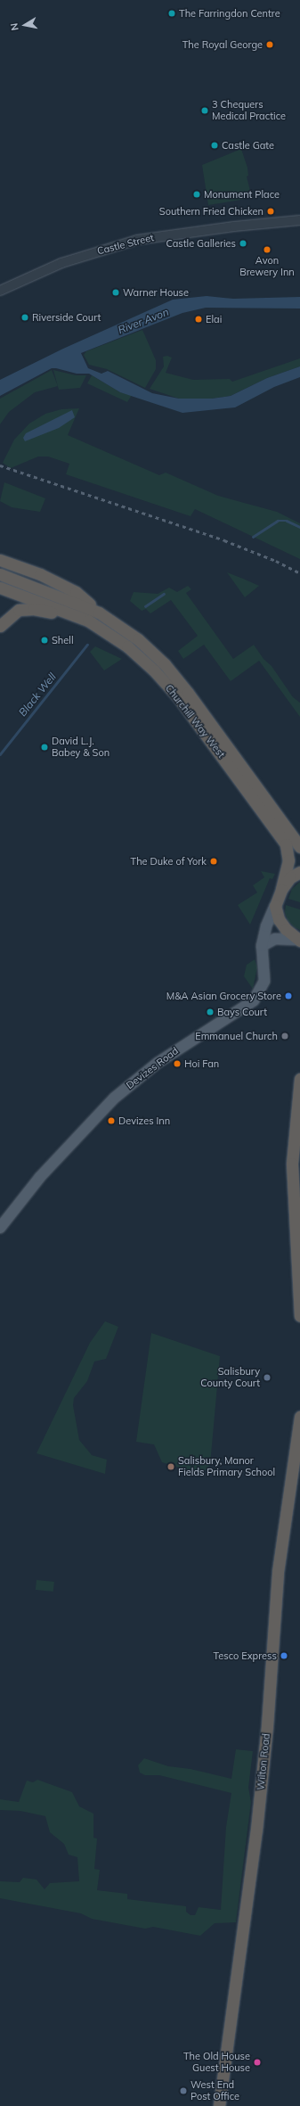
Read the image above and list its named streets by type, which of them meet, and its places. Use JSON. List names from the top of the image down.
{
  "streets": {
    "highway": ["Churchill Way West", "Wilton Road"],
    "main road": ["Devizes Road"],
    "street": ["Castle Street"]
  },
  "water": ["River Avon", "Black Well"],
  "places": [
    "The Farringdon Centre",
    "The Royal George",
    "3 Chequers Medical Practice",
    "Castle Gate",
    "Monument Place",
    "Southern Fried Chicken",
    "Castle Galleries",
    "Avon Brewery Inn",
    "Warner House",
    "Riverside Court",
    "Elai",
    "Shell",
    "David L.J. Babey & Son",
    "The Duke of York",
    "M&A Asian Grocery Store",
    "Bays Court",
    "Emmanuel Church",
    "Hoi Fan",
    "Devizes Inn",
    "Salisbury County Court",
    "Salisbury, Manor Fields Primary School",
    "Tesco Express",
    "The Old House Guest House",
    "West End Post Office"
  ],
  "north": "left"
}
